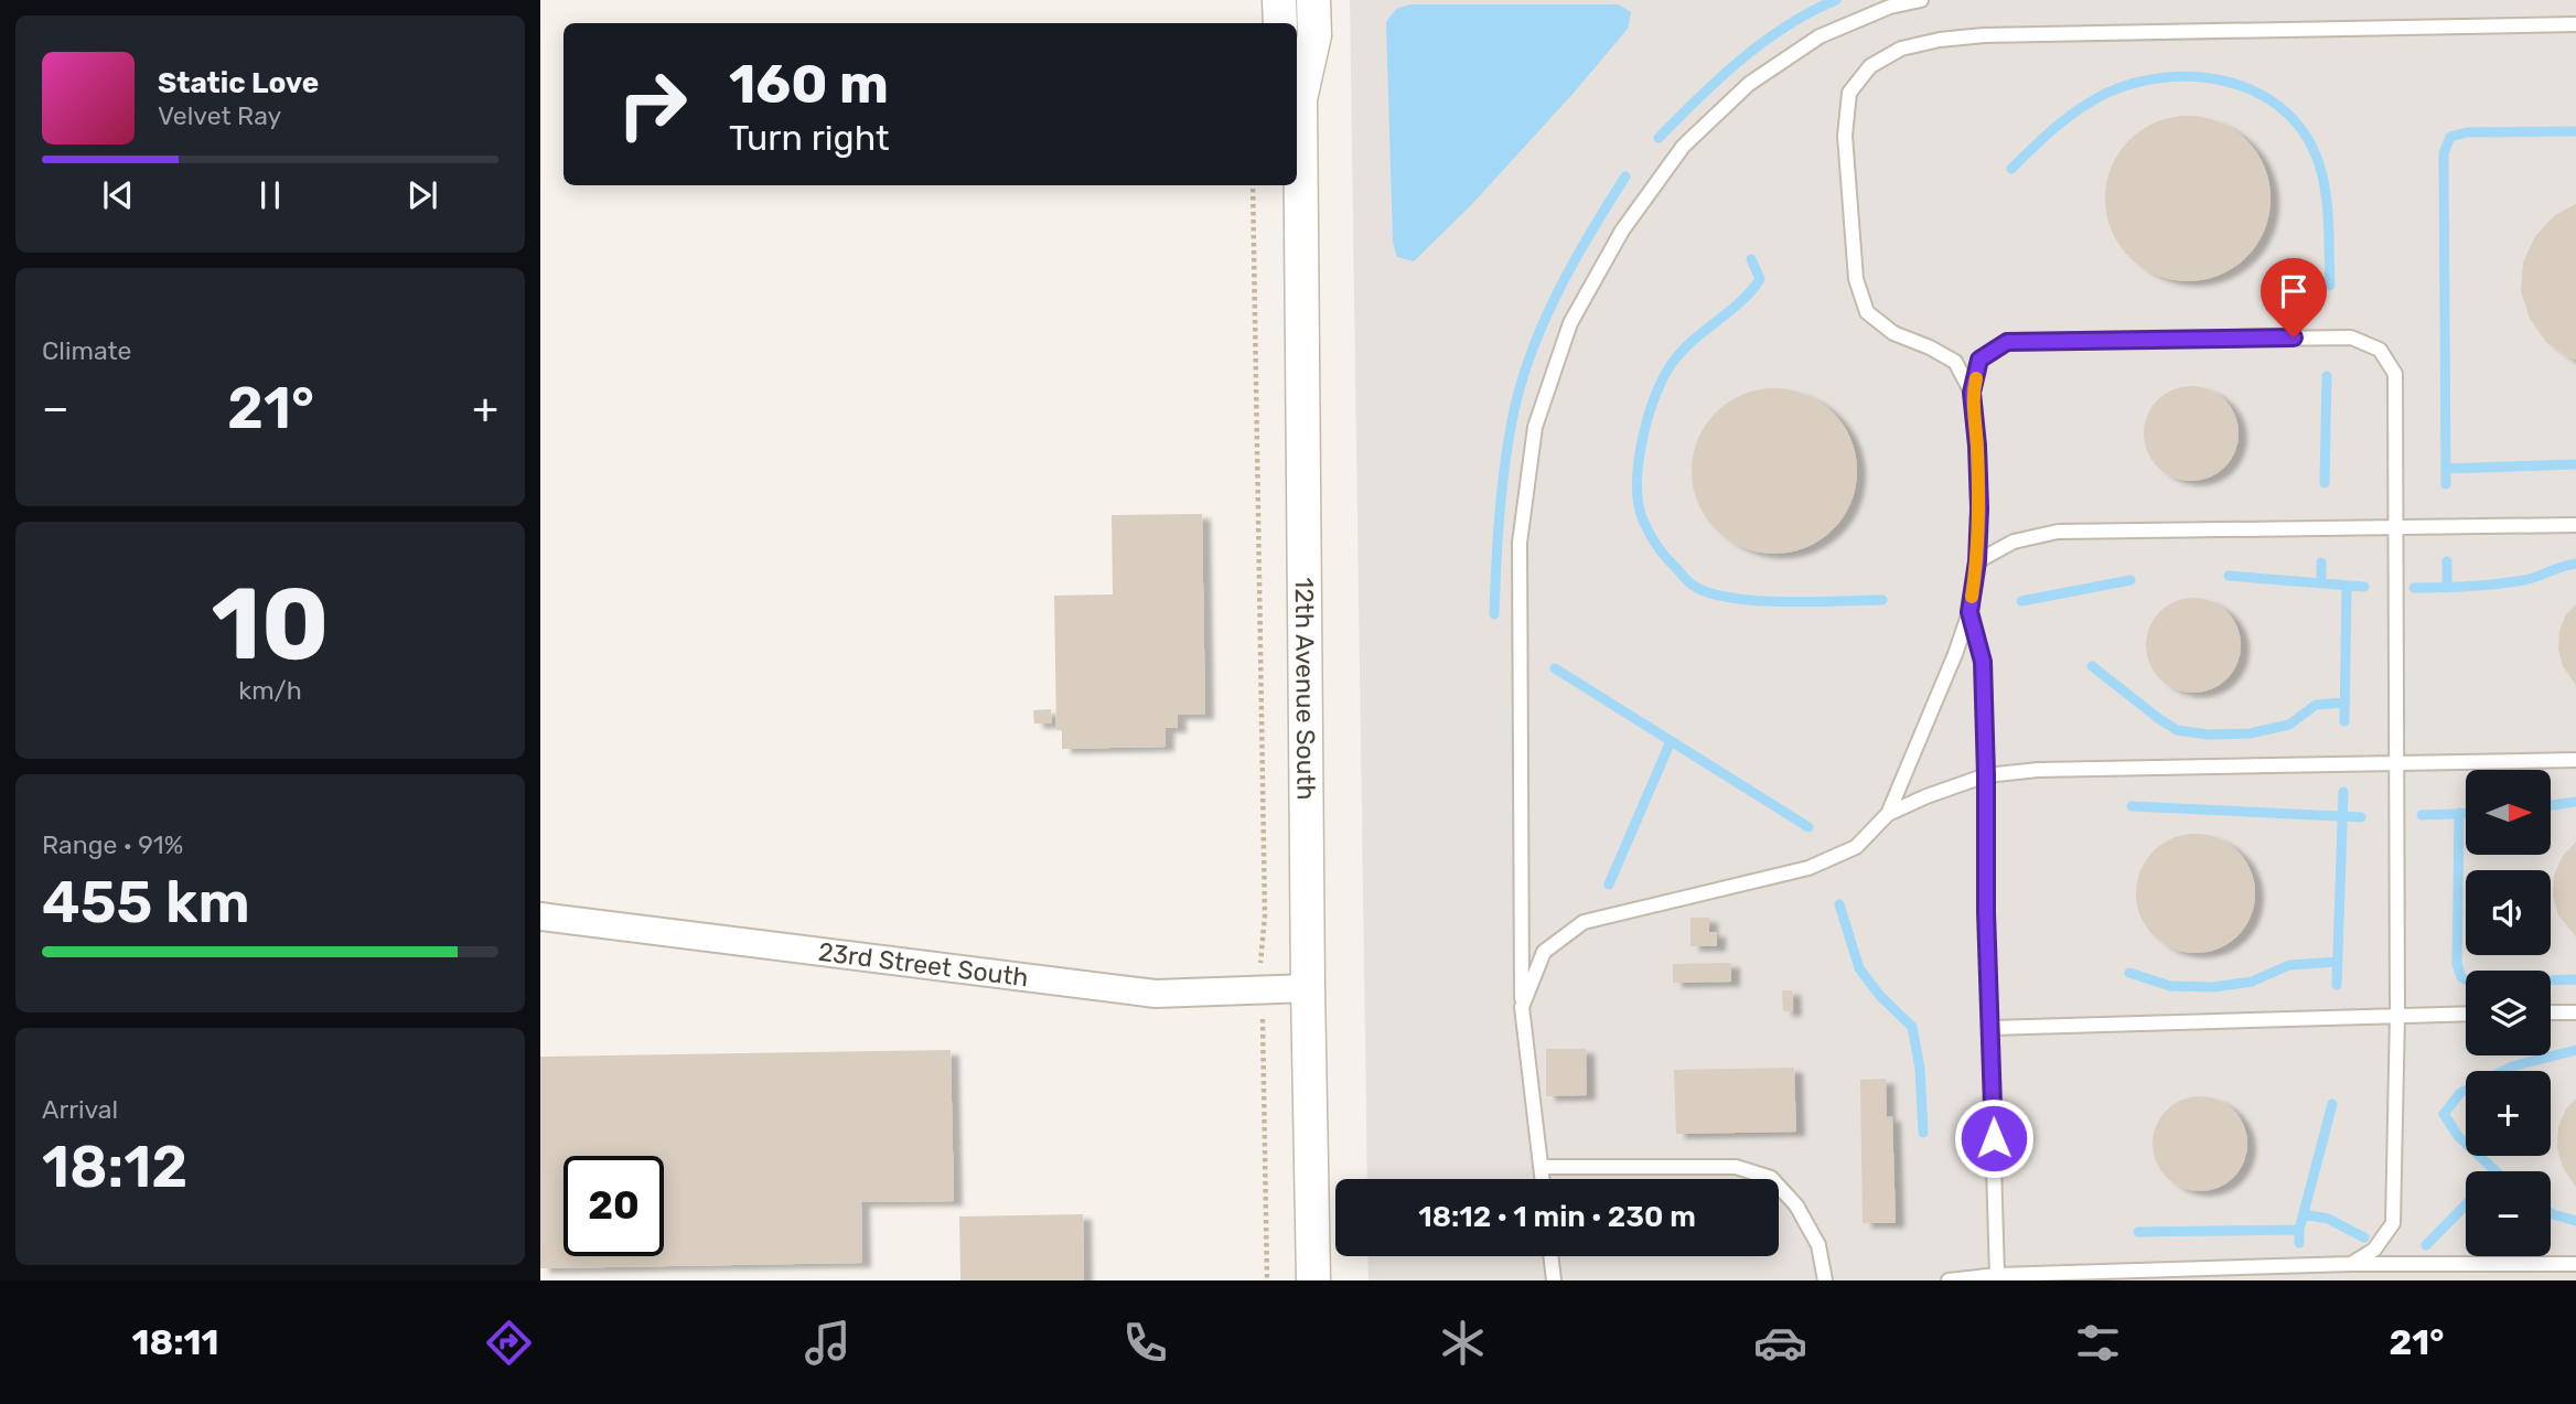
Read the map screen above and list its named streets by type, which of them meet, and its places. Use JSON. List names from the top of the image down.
{
  "streets": {
    "street": ["12th Avenue South", "23rd Street South"]
  },
  "crossings": [
    ["12th Avenue South", "23rd Street South"]
  ],
  "north": "right",
  "page": {
    "turn": ["160 m", "Turn right"],
    "song": ["Static Love", "Velvet Ray"],
    "tile": [
      "Climate",
      ["10", "km/h"],
      ["Range · 91%", "455 km"],
      ["Arrival", "18:12"]
    ],
    "heat": ["−", "21°", "+"],
    "map_buttons": ["+", "−"],
    "limit": "20",
    "trip": "18:12 · 1 min · 230 m",
    "tabs": ["18:11", "21°"]
  }
}
